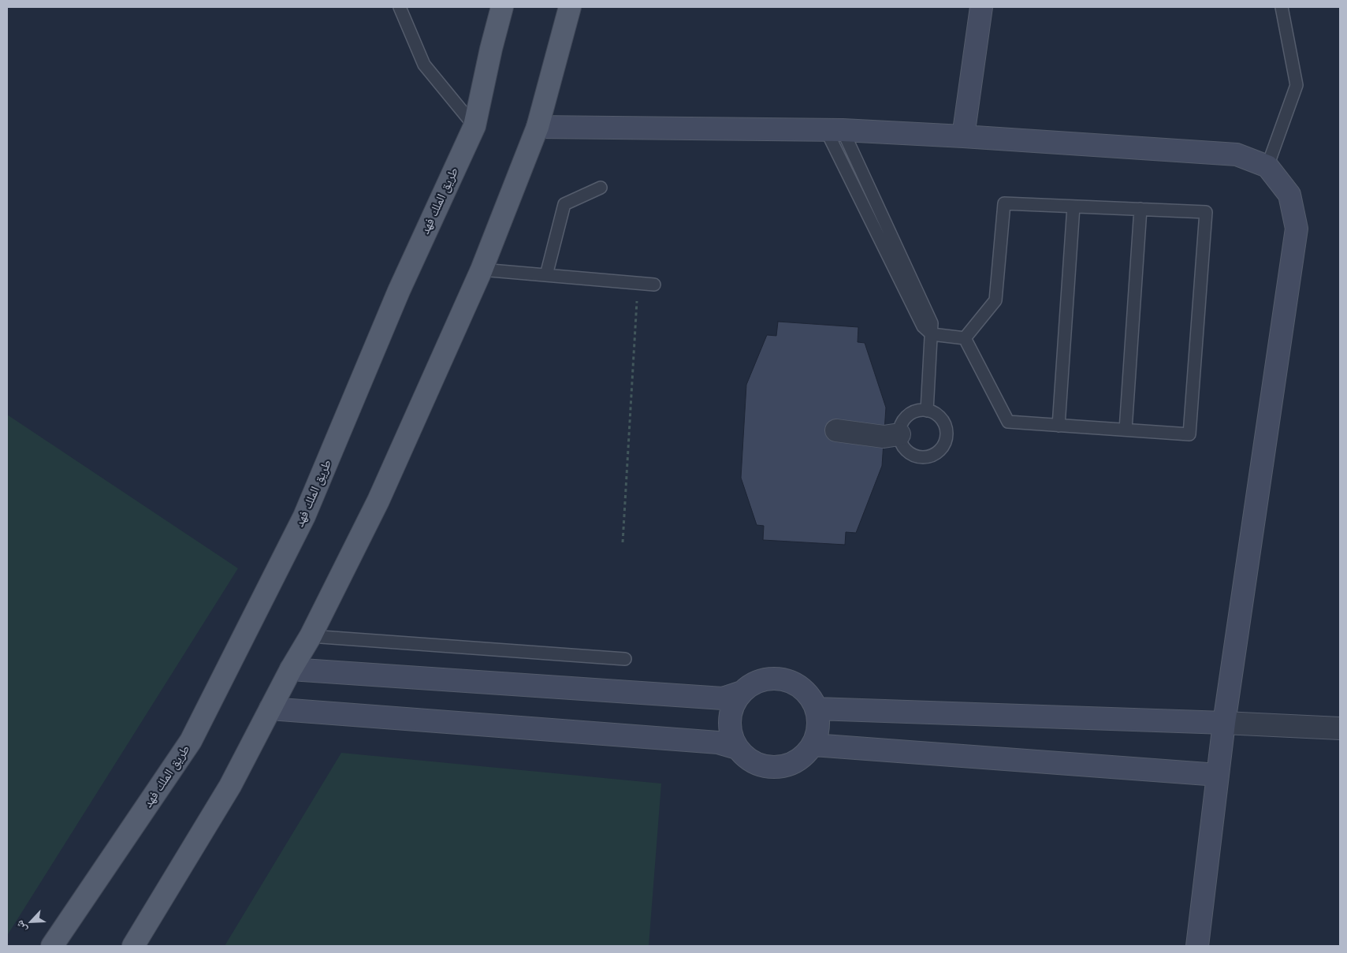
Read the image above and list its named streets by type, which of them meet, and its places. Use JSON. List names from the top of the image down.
{
  "streets": {
    "main road": ["طريق الملك فهد"]
  },
  "north": "bottom left"
}
